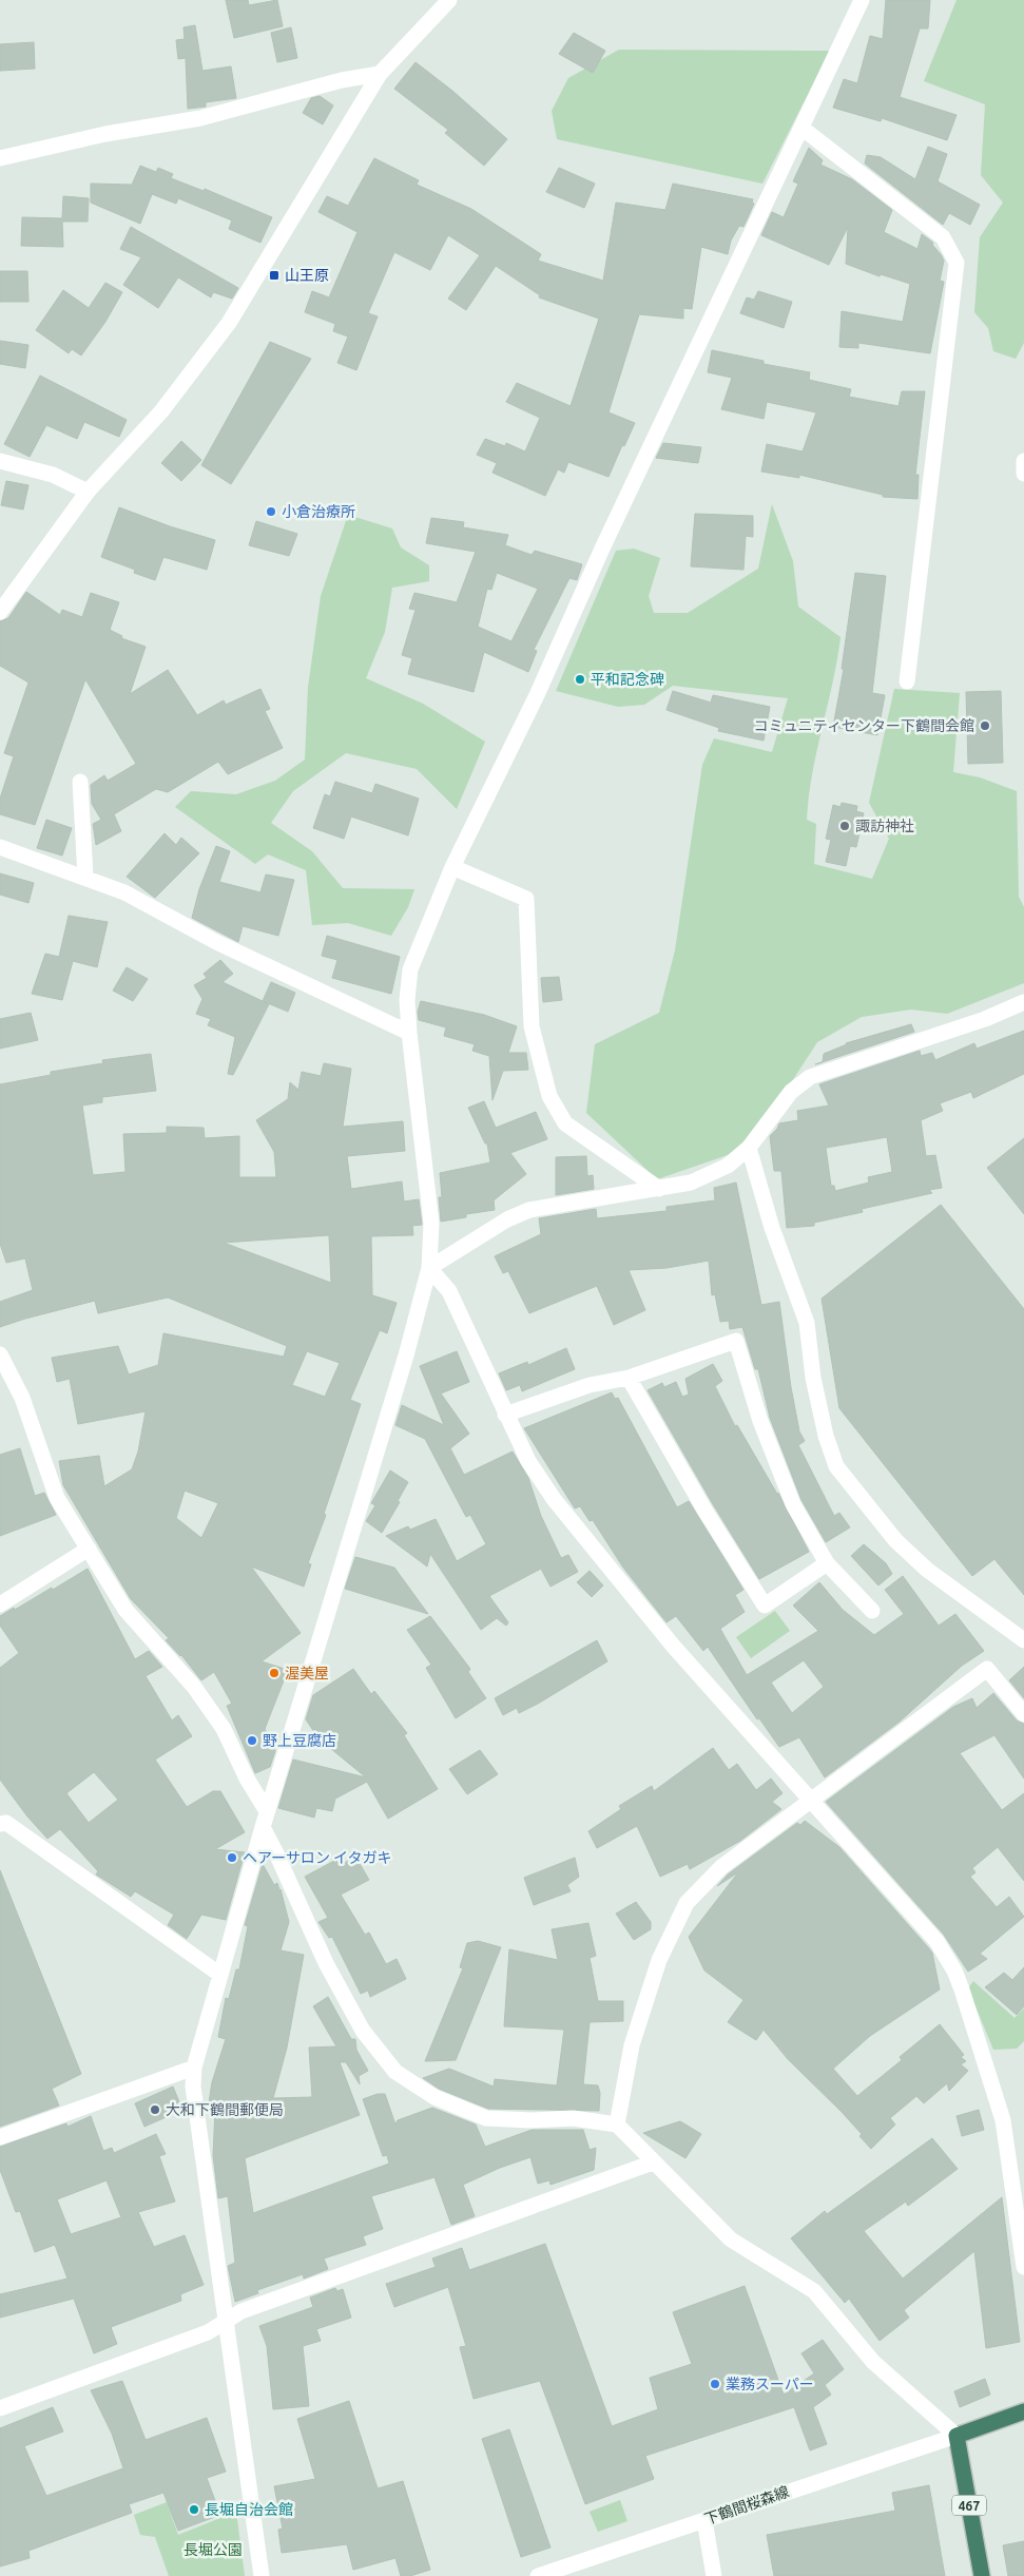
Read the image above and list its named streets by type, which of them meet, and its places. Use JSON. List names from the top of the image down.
{
  "streets": {
    "highway": ["467"],
    "street": ["下鶴間桜森線"]
  },
  "crossings": [
    ["下鶴間桜森線", "467"]
  ],
  "parks": ["長堀公園"],
  "places": {
    "transit": ["山王原"],
    "other": [
      "小倉治療所",
      "平和記念碑",
      "コミュニティセンター下鶴間会館",
      "諏訪神社",
      "渥美屋",
      "野上豆腐店",
      "ヘアーサロン イタガキ",
      "大和下鶴間郵便局",
      "業務スーパー",
      "長堀自治会館"
    ]
  }
}
